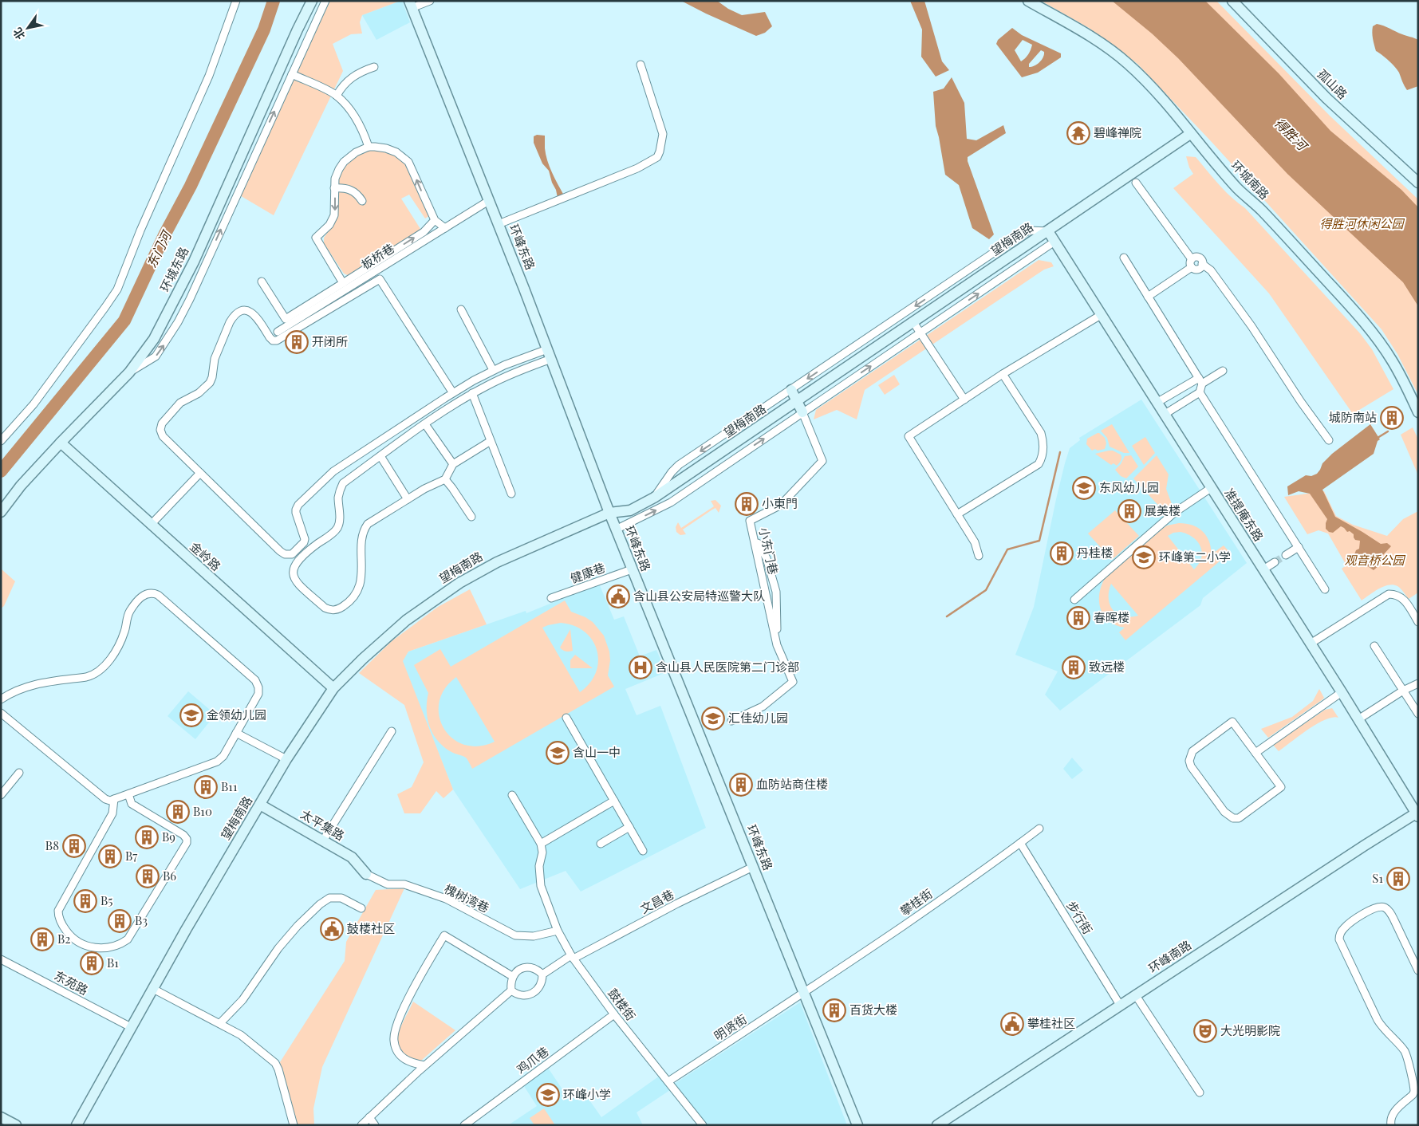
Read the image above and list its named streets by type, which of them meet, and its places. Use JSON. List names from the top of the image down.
{
  "streets": {
    "main road": [
      "孤山路",
      "环城南路",
      "望梅南路",
      "环峰东路",
      "环城东路",
      "准提庵东路",
      "金岭路",
      "太平集路",
      "环峰南路"
    ],
    "street": [
      "板桥巷",
      "小东门巷",
      "健康巷",
      "槐树湾巷",
      "文昌巷",
      "攀桂街",
      "步行街",
      "东苑路",
      "鼓楼街",
      "明贤街",
      "鸡爪巷"
    ]
  },
  "crossings": [
    ["环城南路", "望梅南路"],
    ["望梅南路", "环峰东路"],
    ["望梅南路", "准提庵东路"],
    ["望梅南路", "金岭路"],
    ["望梅南路", "太平集路"],
    ["望梅南路", "东苑路"],
    ["环峰东路", "板桥巷"],
    ["环峰东路", "健康巷"],
    ["环峰东路", "文昌巷"],
    ["环峰东路", "攀桂街"],
    ["环峰东路", "明贤街"],
    ["环城东路", "金岭路"],
    ["准提庵东路", "环峰南路"],
    ["太平集路", "槐树湾巷"],
    ["槐树湾巷", "鼓楼街"],
    ["文昌巷", "鼓楼街"],
    ["攀桂街", "步行街"],
    ["攀桂街", "明贤街"],
    ["步行街", "环峰南路"],
    ["鼓楼街", "明贤街"],
    ["鼓楼街", "鸡爪巷"]
  ],
  "water": ["得胜河", "东门河"],
  "parks": ["得胜河休闲公园", "观音桥公园"],
  "places": {
    "temple": ["碧峰禅院"],
    "building": [
      "开闭所",
      "城防南站",
      "小東門",
      "展美楼",
      "丹桂楼",
      "春晖楼",
      "致远楼",
      "血防站商住楼",
      "B11",
      "B10",
      "B9",
      "B8",
      "B7",
      "B6",
      "S1",
      "B5",
      "B3",
      "B2",
      "B1",
      "百货大楼"
    ],
    "school or university": [
      "东风幼儿园",
      "环峰第二小学",
      "金领幼儿园",
      "汇佳幼儿园",
      "含山一中",
      "环峰小学"
    ],
    "public building": ["含山县公安局特巡警大队", "鼓楼社区", "攀桂社区"],
    "hospital": ["含山县人民医院第二门诊部"],
    "theatre": ["大光明影院"]
  },
  "north": "bottom left"
}
